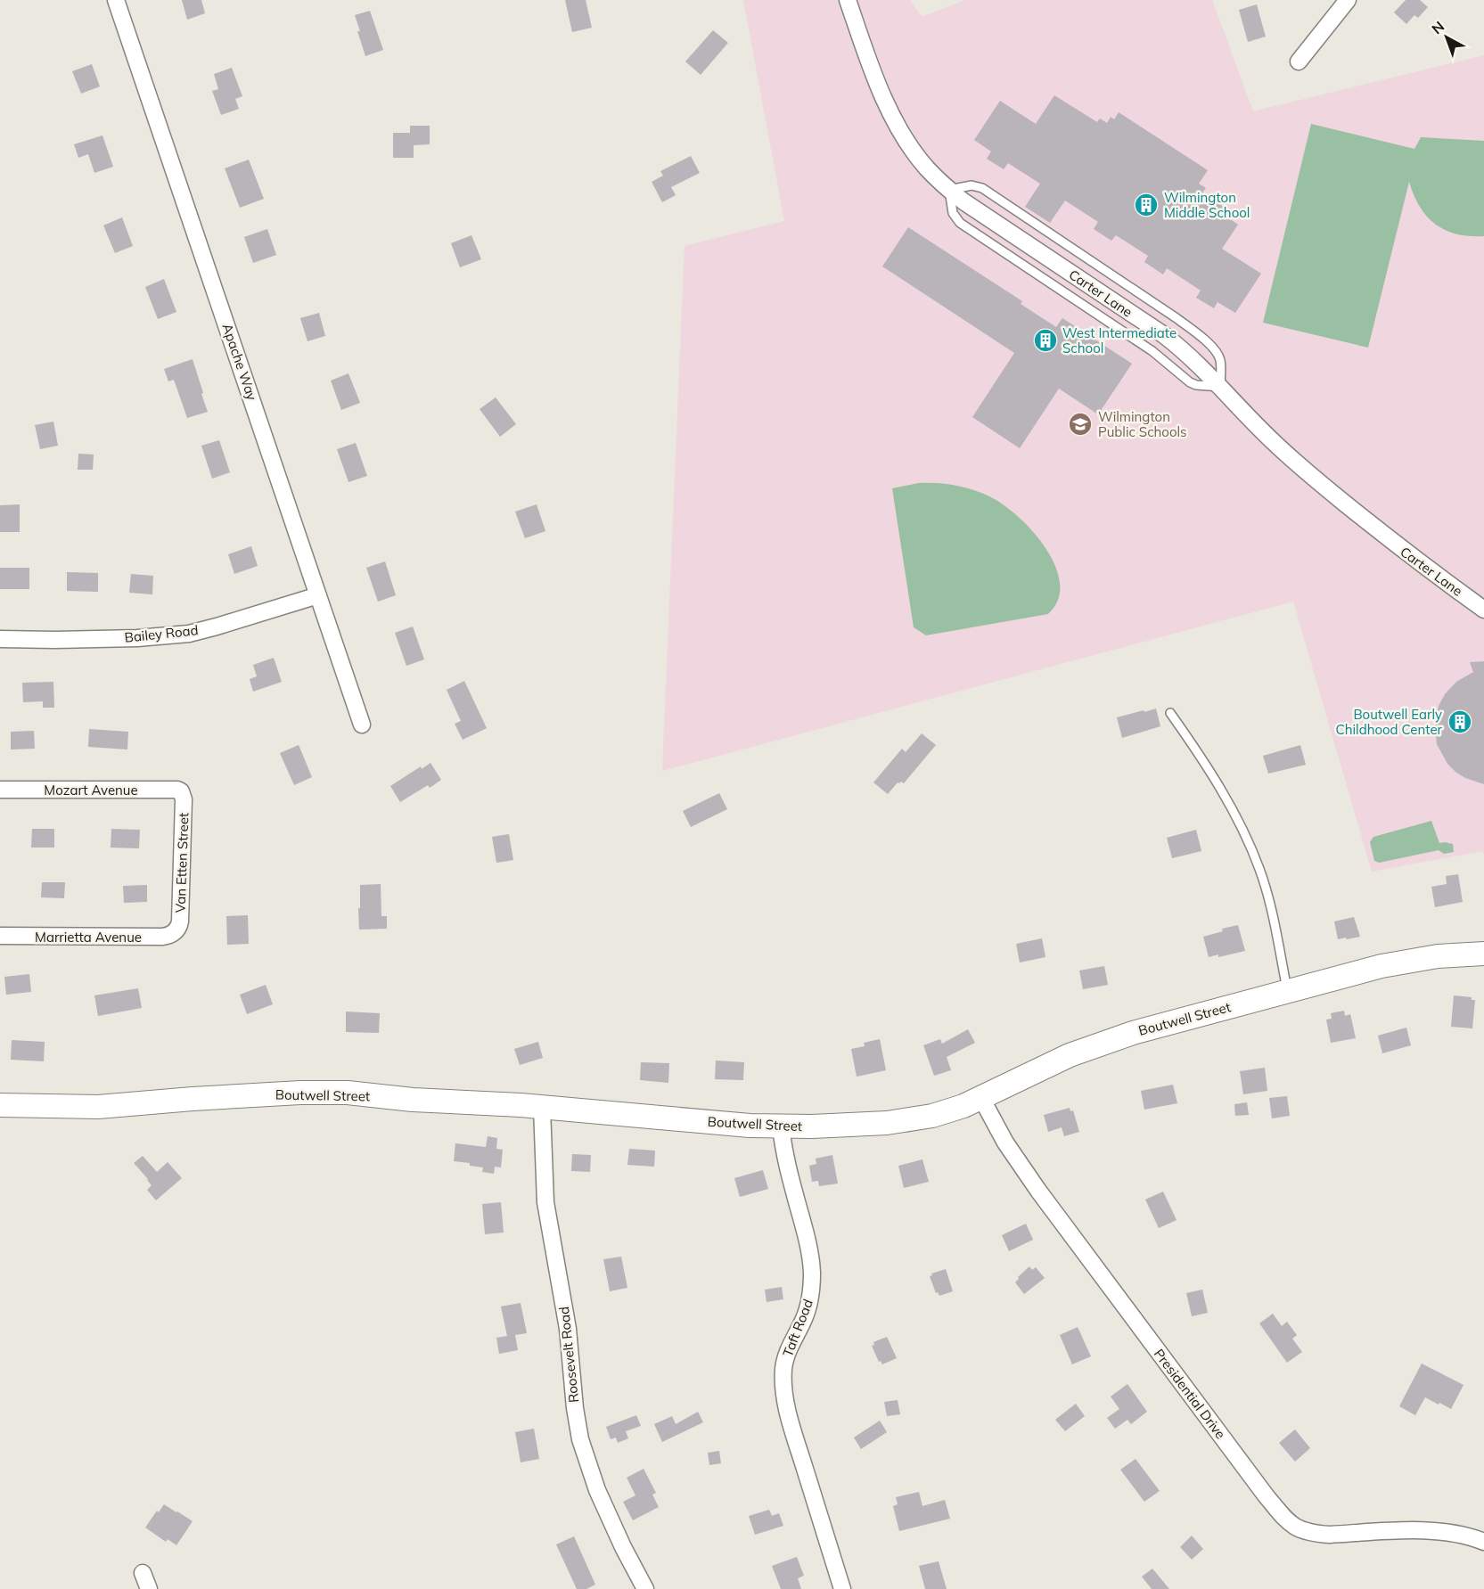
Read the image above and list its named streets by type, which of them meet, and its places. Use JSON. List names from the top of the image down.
{
  "streets": {
    "street": [
      "Carter Lane",
      "Apache Way",
      "Bailey Road",
      "Mozart Avenue",
      "Van Etten Street",
      "Marrietta Avenue",
      "Boutwell Street",
      "Taft Road",
      "Roosevelt Road",
      "Presidential Drive"
    ]
  },
  "crossings": [
    ["Apache Way", "Bailey Road"],
    ["Mozart Avenue", "Van Etten Street"],
    ["Van Etten Street", "Marrietta Avenue"],
    ["Boutwell Street", "Taft Road"],
    ["Boutwell Street", "Roosevelt Road"],
    ["Boutwell Street", "Presidential Drive"]
  ],
  "places": {
    "building": ["Wilmington Middle School", "West Intermediate School", "Boutwell Early Childhood Center"],
    "school or university": ["Wilmington Public Schools"]
  },
  "north": "top left"
}
